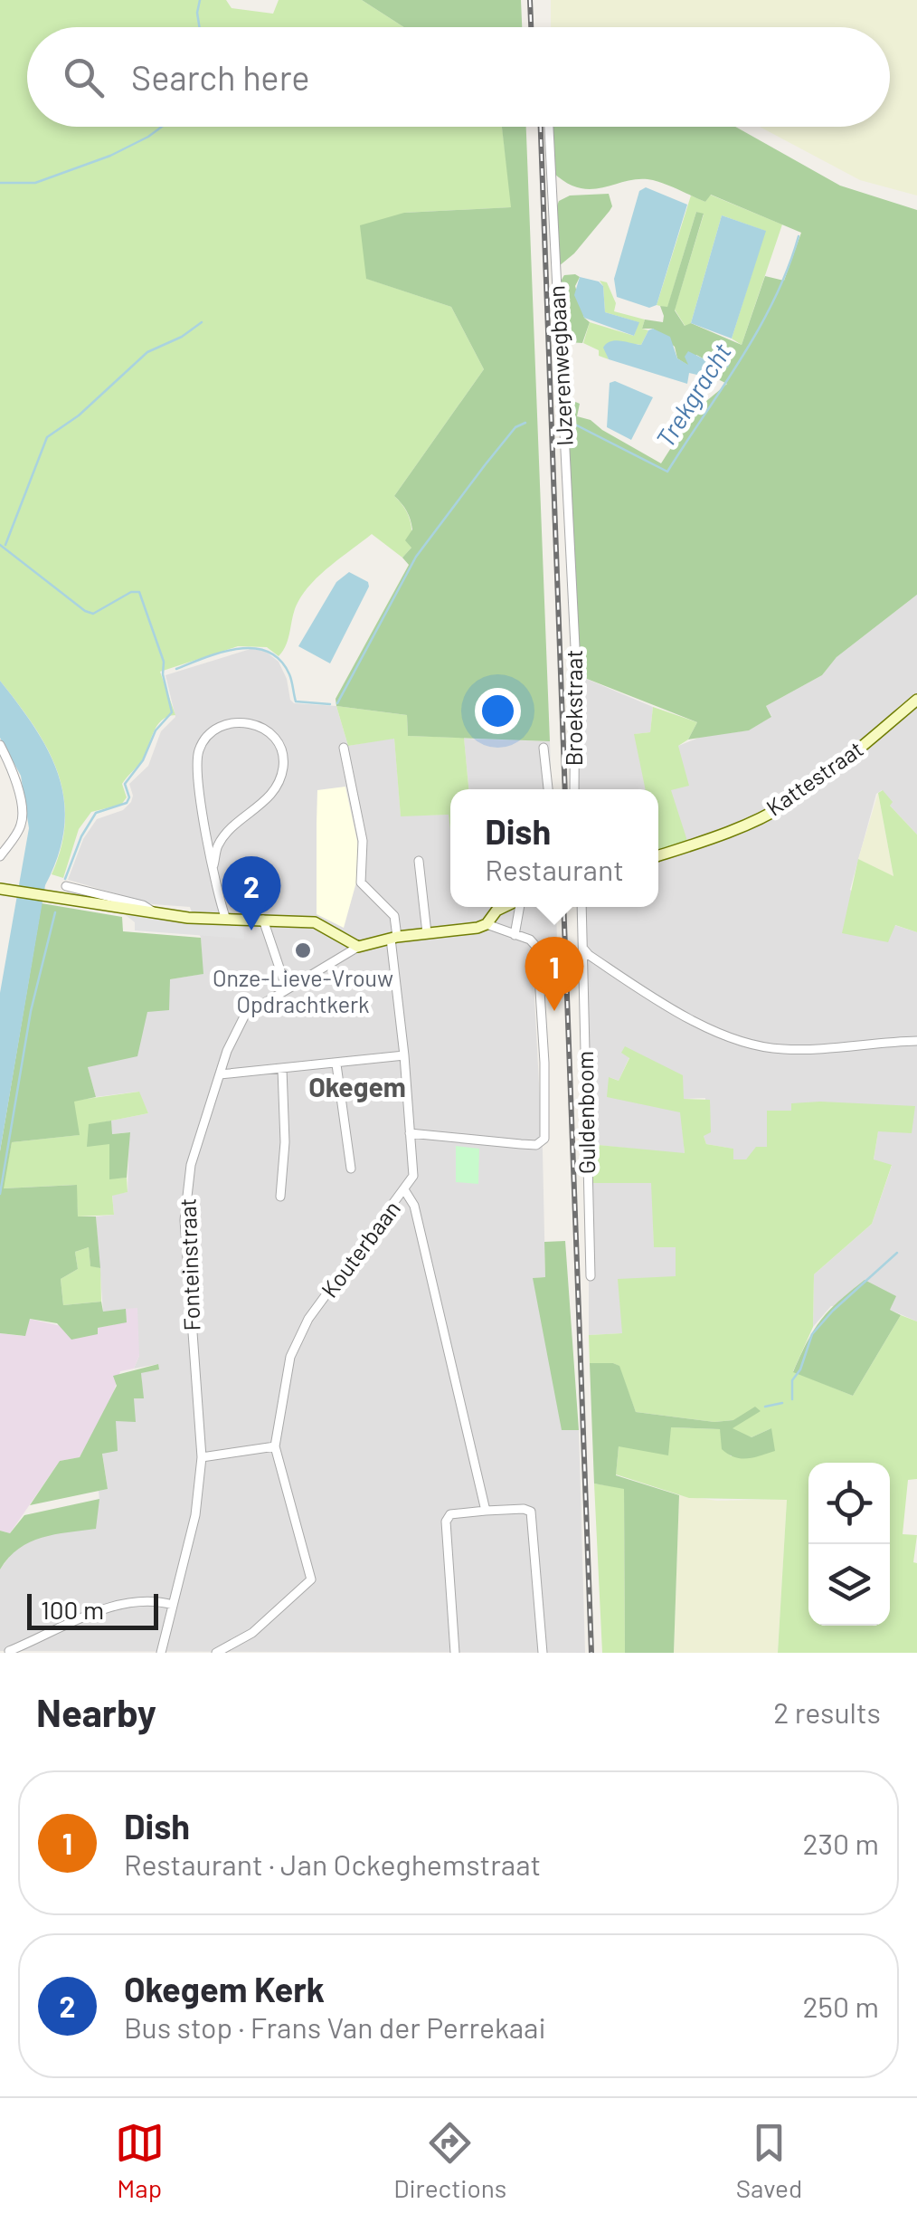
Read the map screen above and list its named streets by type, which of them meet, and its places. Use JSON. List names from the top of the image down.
{
  "streets": {
    "main road": ["Kattestraat"],
    "street": [
      "IJzerenwegbaan",
      "Broekstraat",
      "Guldenboom",
      "Kouterbaan",
      "Fonteinstraat"
    ]
  },
  "crossings": [
    ["IJzerenwegbaan", "Broekstraat"]
  ],
  "districts": ["Okegem"],
  "water": ["Trekgracht"],
  "places": ["Onze-Lieve-Vrouw Opdrachtkerk"],
  "scale_bar": "100 m",
  "page": {
    "search": "Search here",
    "popup": ["Dish", "Restaurant"],
    "pins": ["2", "1"],
    "scale": "100 m",
    "heading": ["Nearby", "2 results"],
    "list": [
      {
        "mark": "1",
        "name": "Dish",
        "note": "Restaurant · Jan Ockeghemstraat",
        "value": "230 m"
      },
      {
        "mark": "2",
        "name": "Okegem Kerk",
        "note": "Bus stop · Frans Van der Perrekaai",
        "value": "250 m"
      }
    ],
    "nav": ["Map", "Directions", "Saved"]
  }
}
